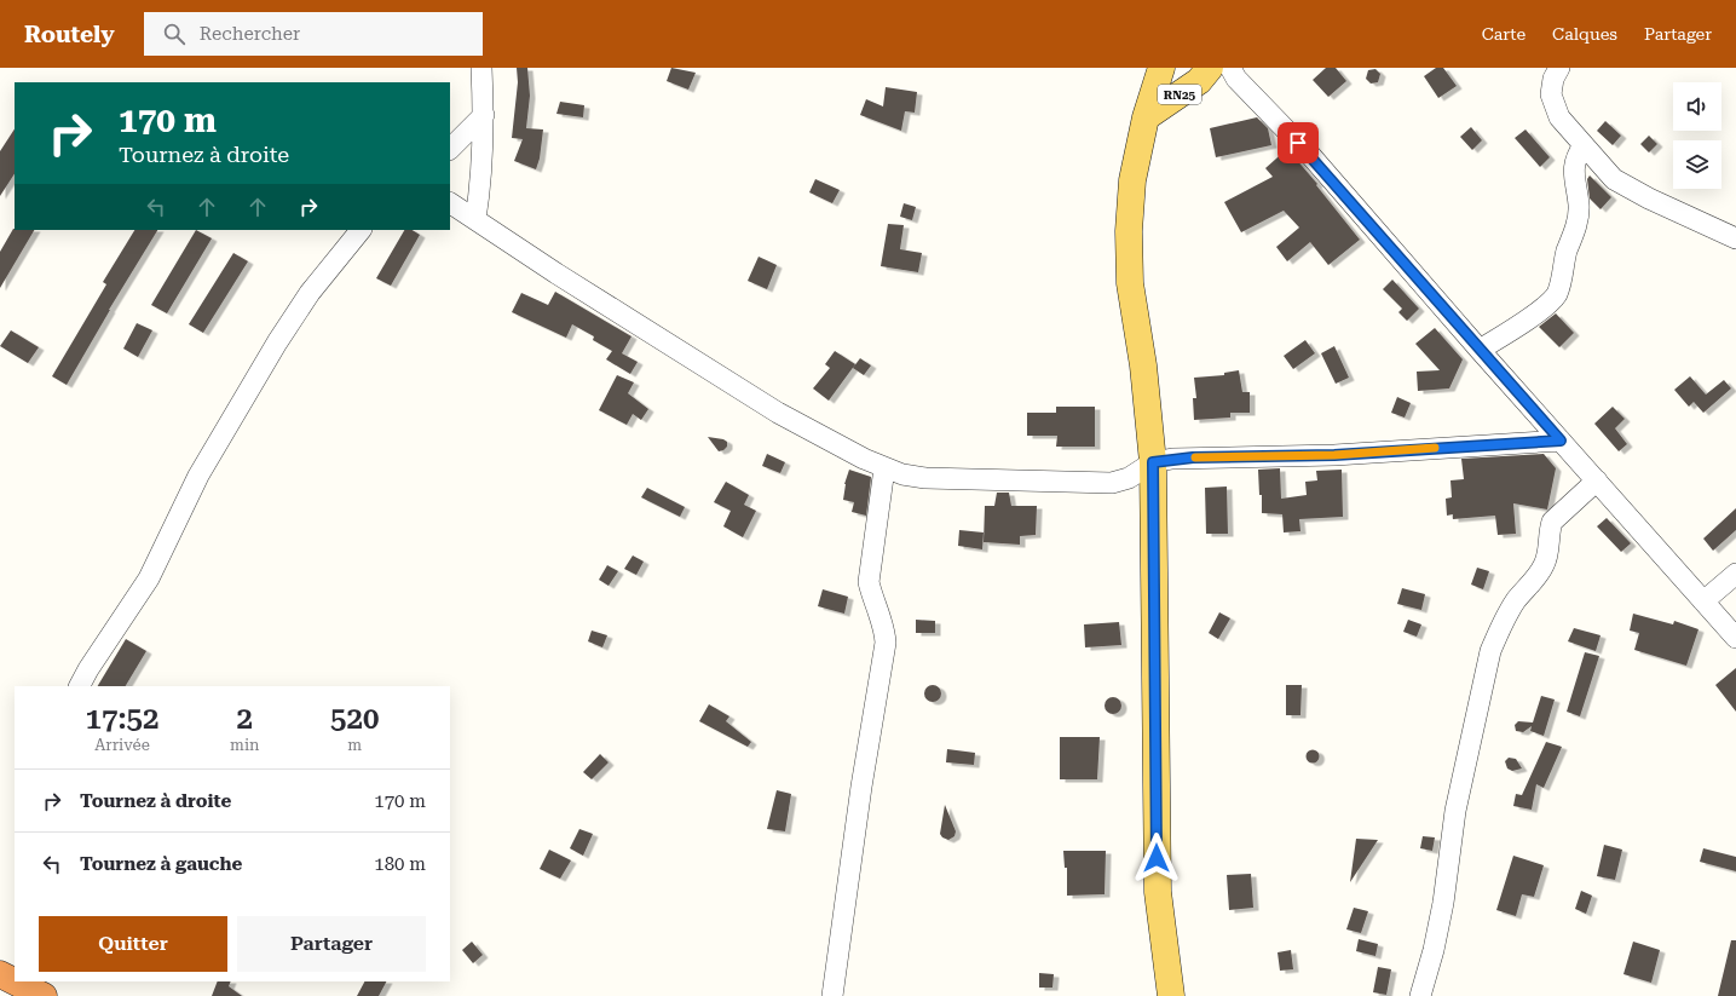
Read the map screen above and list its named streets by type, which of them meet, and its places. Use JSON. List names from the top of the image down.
{
  "streets": {
    "main road": ["RN25"]
  },
  "page": {
    "header": "Routely",
    "search": "Rechercher",
    "nav": ["Carte", "Calques", "Partager"],
    "turn": ["170 m", "Tournez à droite"],
    "eta": [
      "17:52",
      "Arrivée",
      "2",
      "min",
      "520",
      "m"
    ],
    "list": [
      {
        "name": "Tournez à droite",
        "value": "170 m"
      },
      {
        "name": "Tournez à gauche",
        "value": "180 m"
      }
    ],
    "buttons": ["Quitter", "Partager"]
  }
}
